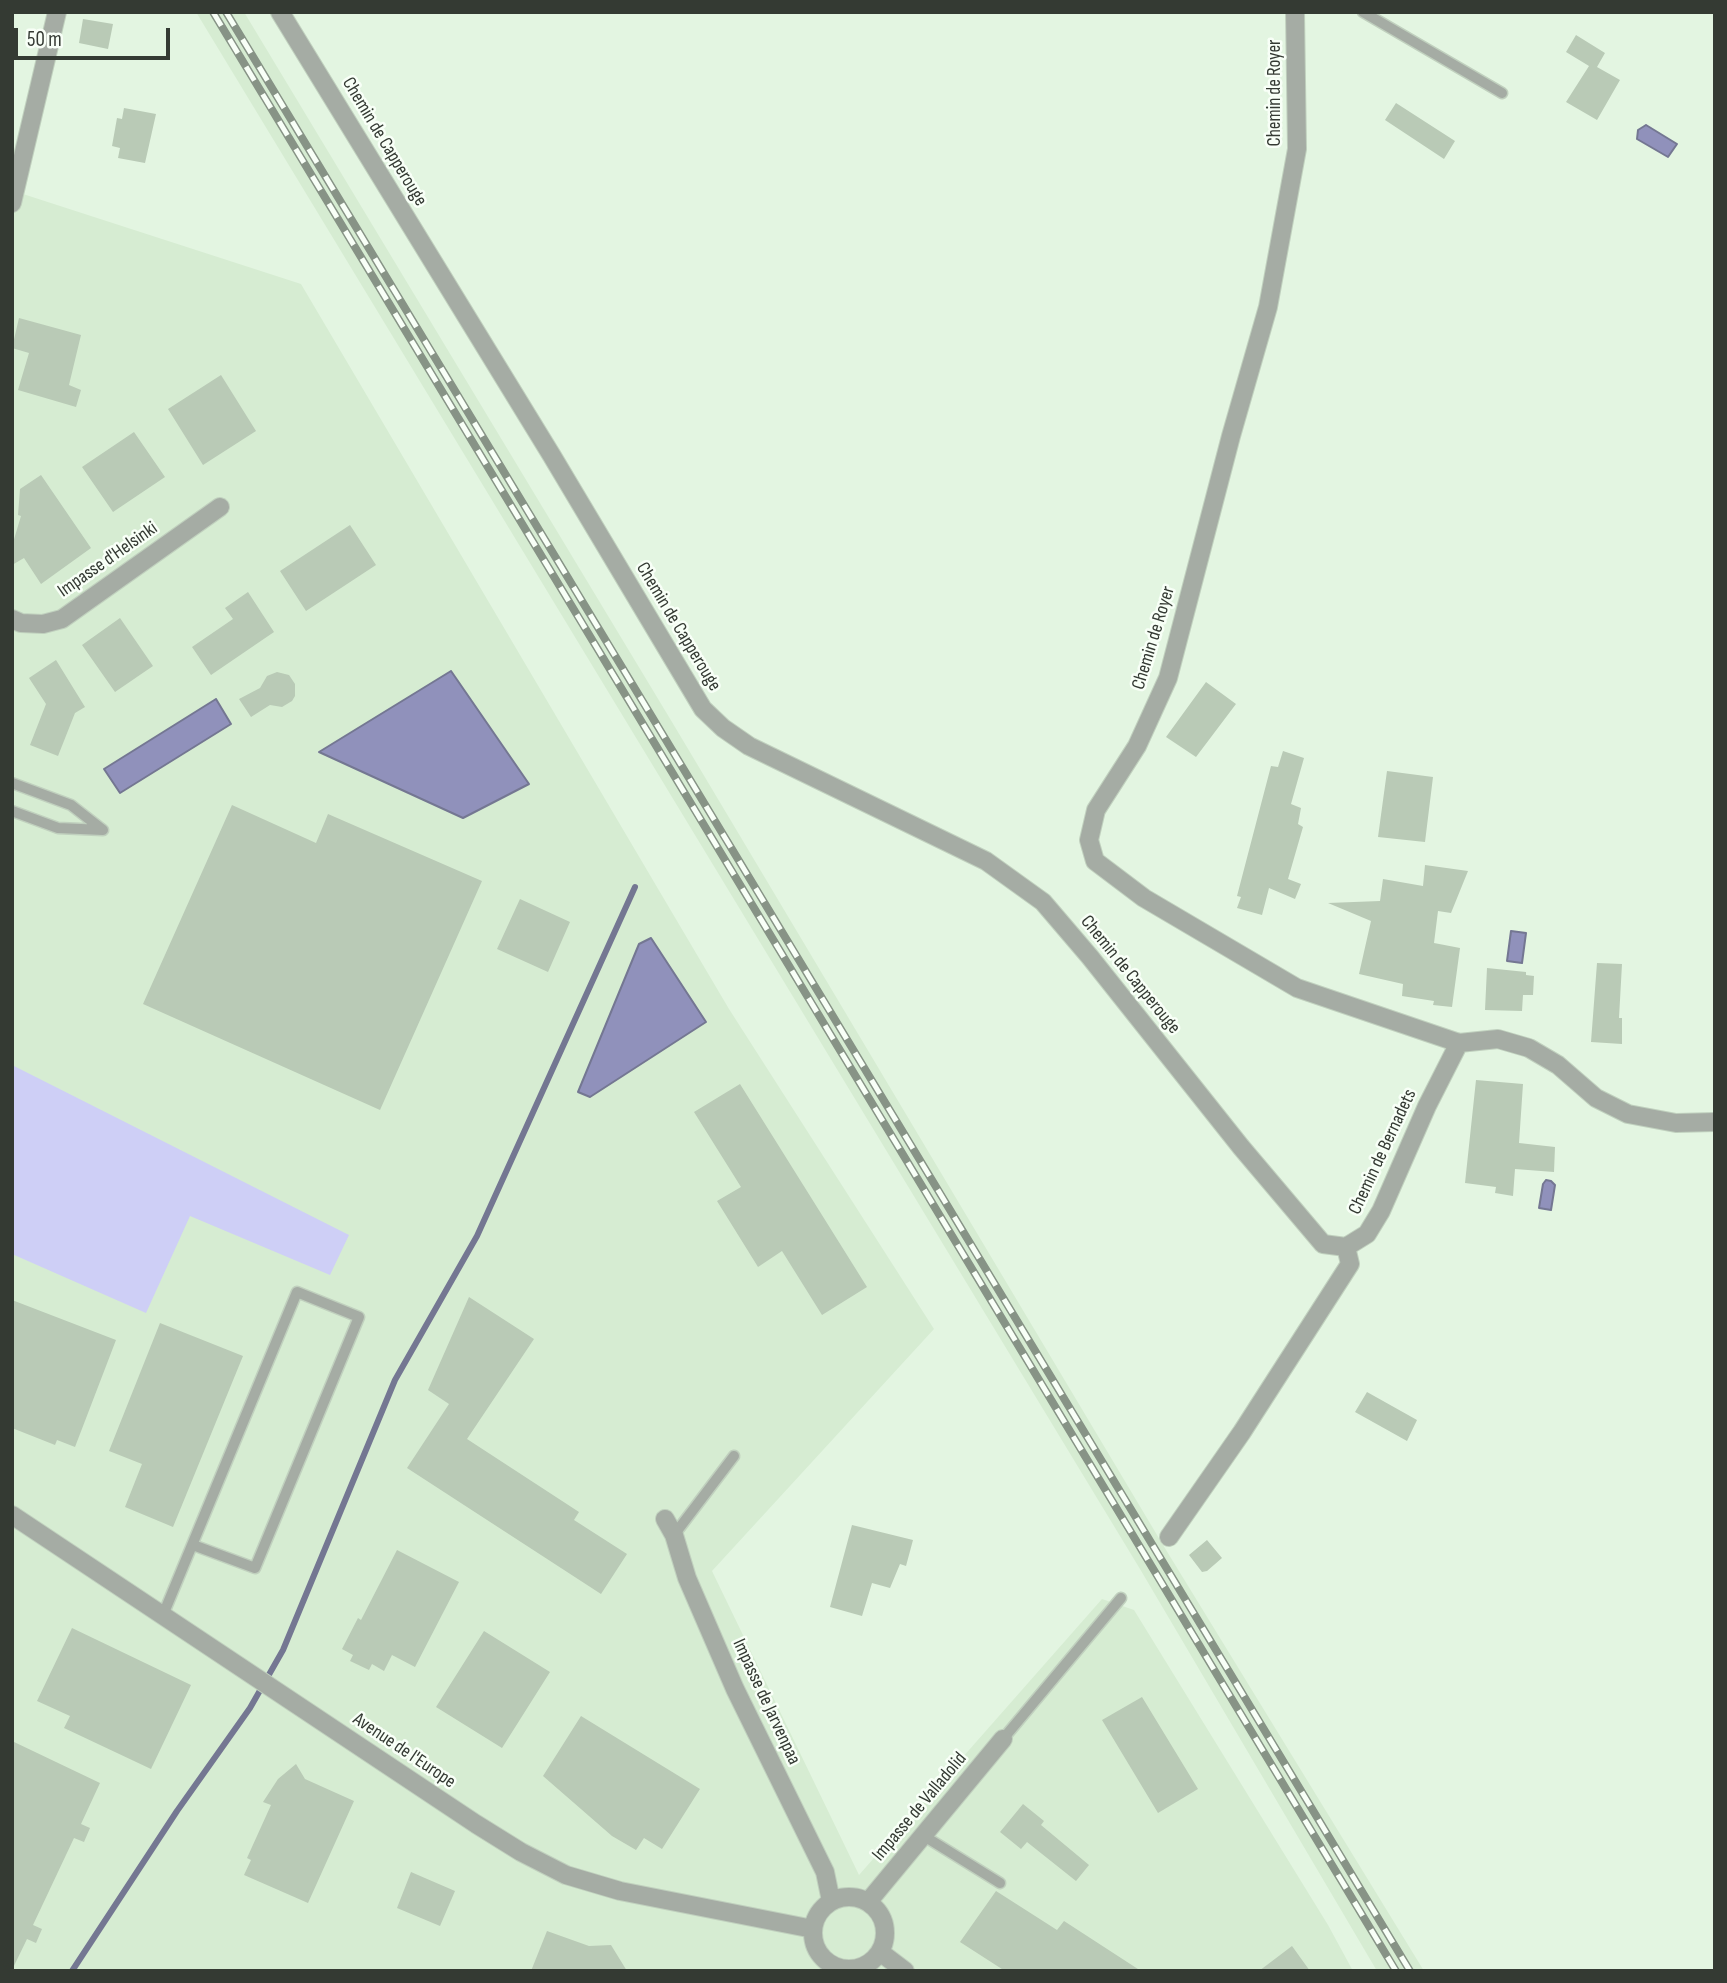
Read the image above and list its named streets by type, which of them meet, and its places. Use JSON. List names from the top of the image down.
{
  "streets": {
    "street": [
      "Chemin de Royer",
      "Chemin de Capperouge",
      "Impasse d'Helsinki",
      "Chemin de Bernadets",
      "Impasse de Jarvenpaa",
      "Avenue de l'Europe",
      "Impasse de Valladolid"
    ]
  },
  "crossings": [
    ["Chemin de Royer", "Chemin de Bernadets"],
    ["Chemin de Capperouge", "Chemin de Bernadets"],
    ["Impasse de Jarvenpaa", "Avenue de l'Europe"],
    ["Impasse de Jarvenpaa", "Impasse de Valladolid"],
    ["Avenue de l'Europe", "Impasse de Valladolid"]
  ],
  "scale_bar": "50 m"
}
